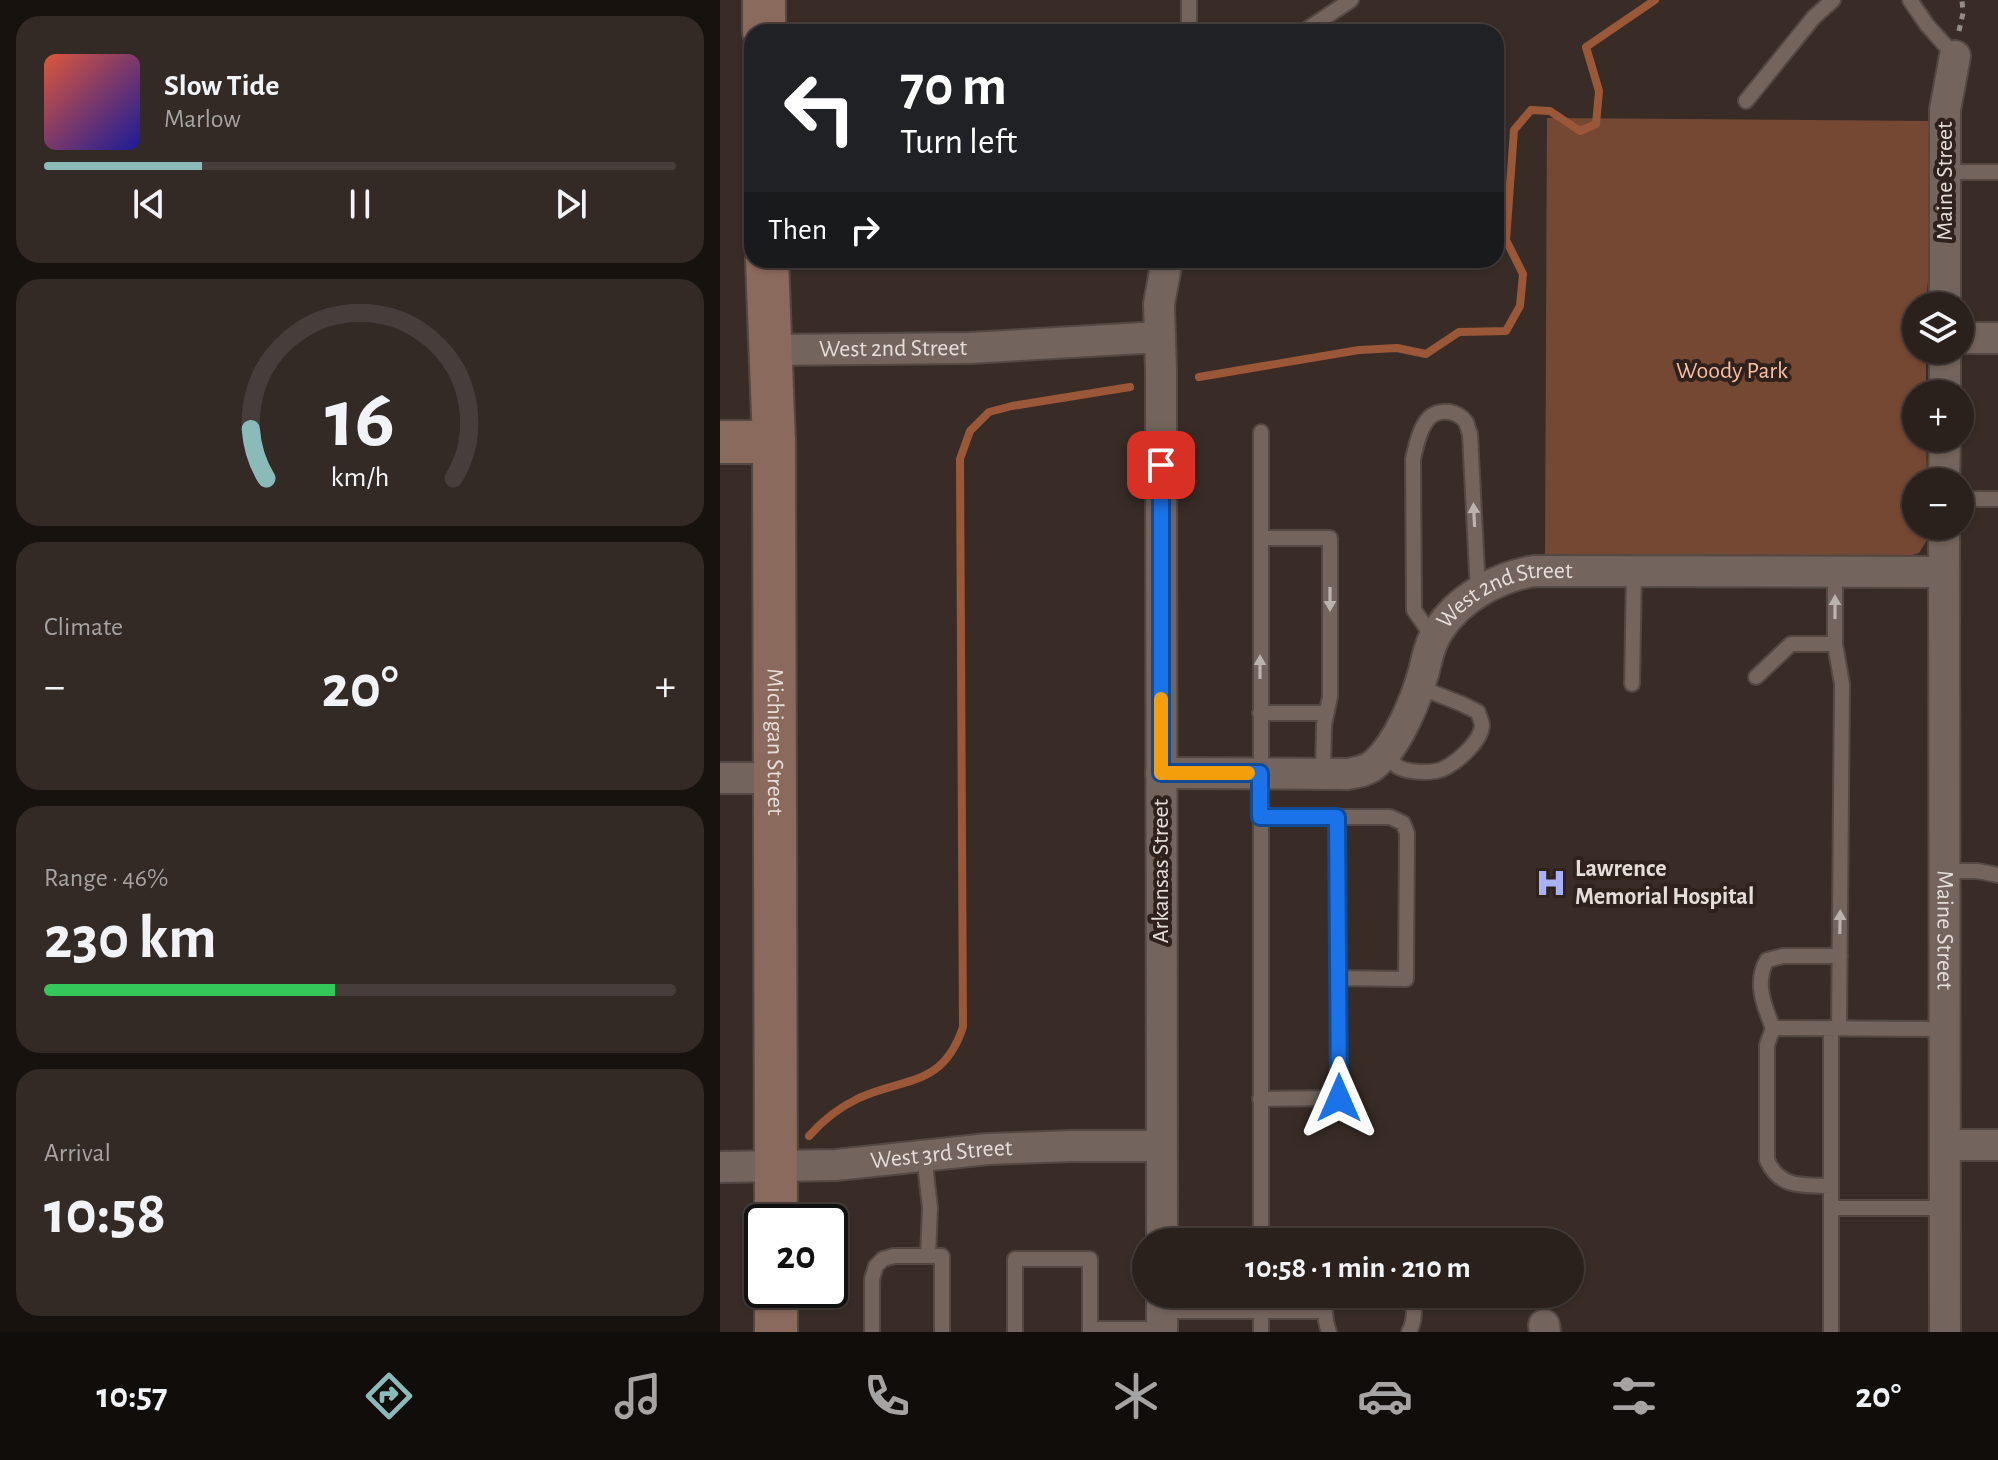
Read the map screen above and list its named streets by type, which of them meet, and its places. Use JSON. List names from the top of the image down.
{
  "streets": {
    "street": [
      "Maine Street",
      "West 2nd Street",
      "Michigan Street",
      "Arkansas Street",
      "West 3rd Street"
    ]
  },
  "crossings": [
    ["Maine Street", "West 2nd Street"],
    ["West 2nd Street", "Michigan Street"],
    ["West 2nd Street", "Arkansas Street"],
    ["Michigan Street", "West 3rd Street"],
    ["Arkansas Street", "West 3rd Street"]
  ],
  "parks": ["Woody Park"],
  "places": {
    "hospital": ["Lawrence Memorial Hospital"]
  },
  "page": {
    "turn": ["70 m", "Turn left"],
    "song": ["Slow Tide", "Marlow"],
    "then": "Then",
    "map_buttons": ["+", "−"],
    "tile": [
      "Climate",
      ["Range · 46%", "230 km"],
      ["Arrival", "10:58"]
    ],
    "heat": ["−", "20°", "+"],
    "limit": "20",
    "trip": "10:58 · 1 min · 210 m",
    "tabs": ["10:57", "20°"],
    "gauge": ["16", "km/h"]
  }
}
